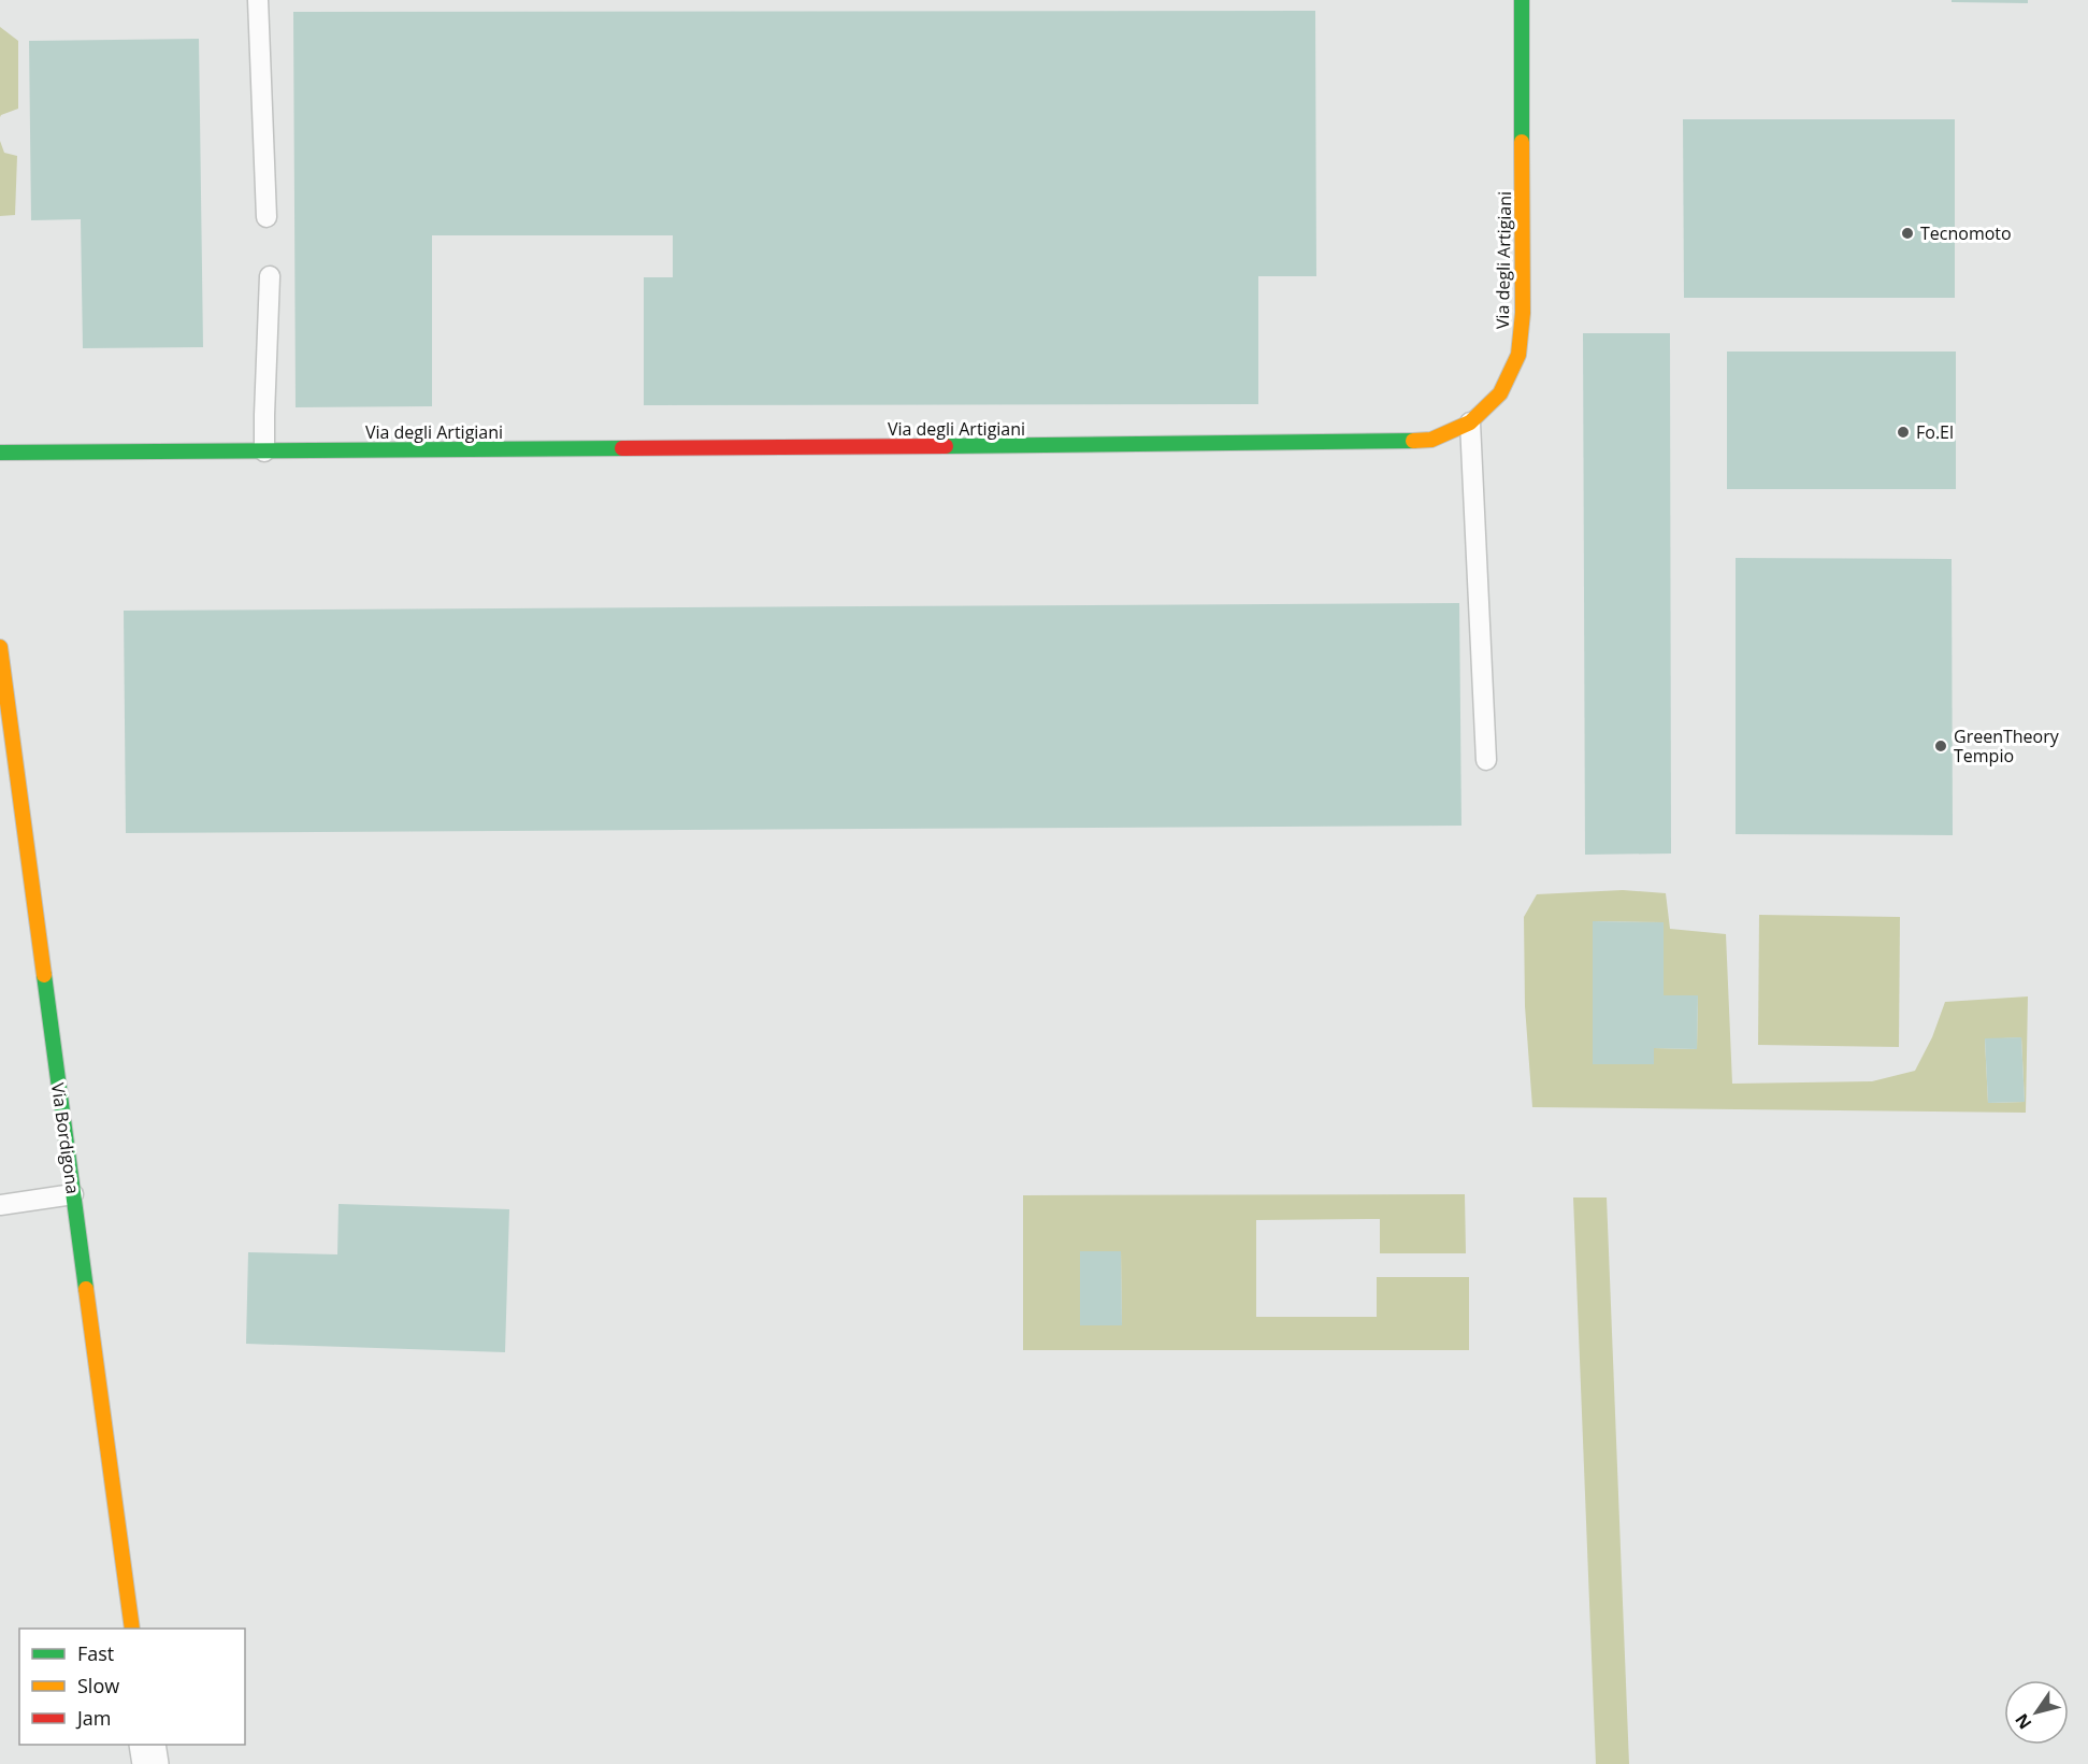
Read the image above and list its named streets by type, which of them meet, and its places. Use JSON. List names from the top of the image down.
{
  "streets": {
    "street": ["Via degli Artigiani", "Via Bordigona"]
  },
  "places": ["Tecnomoto", "Fo.El", "GreenTheory Tempio"],
  "legend": ["Fast", "Slow", "Jam"],
  "north": "bottom left"
}
